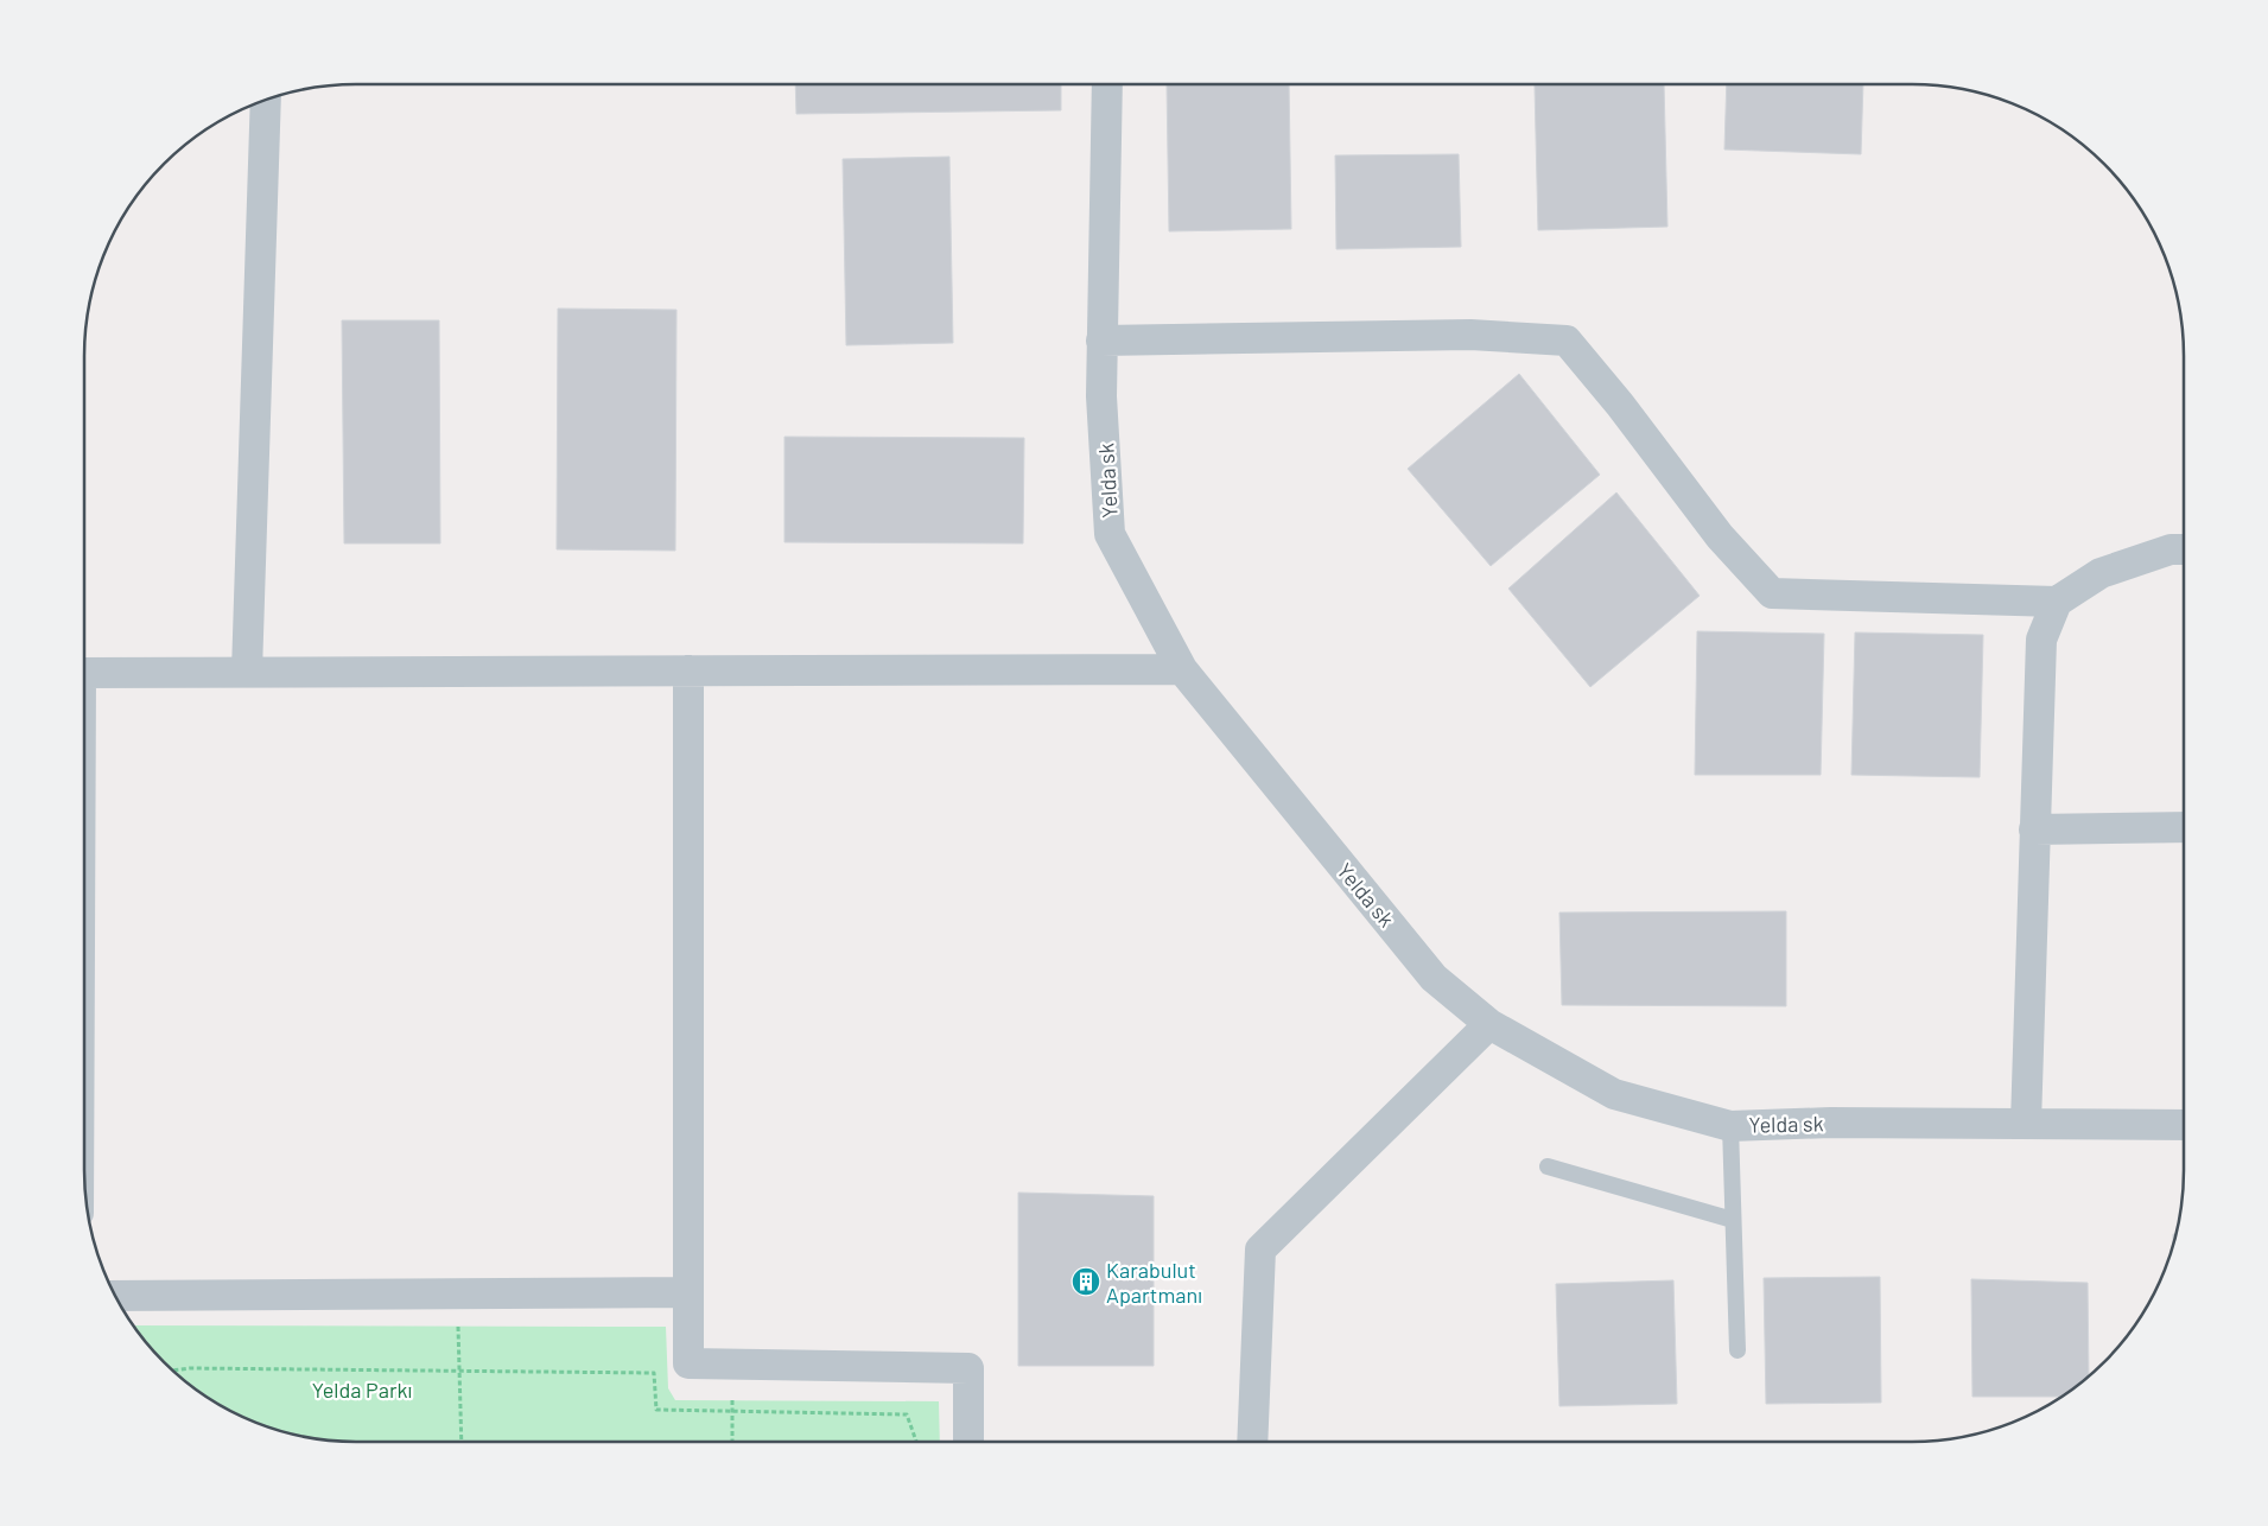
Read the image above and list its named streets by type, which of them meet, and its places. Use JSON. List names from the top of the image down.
{
  "streets": {
    "street": ["Yelda sk"]
  },
  "parks": ["Yelda Parkı"],
  "places": {
    "building": ["Karabulut Apartmanı"]
  }
}
